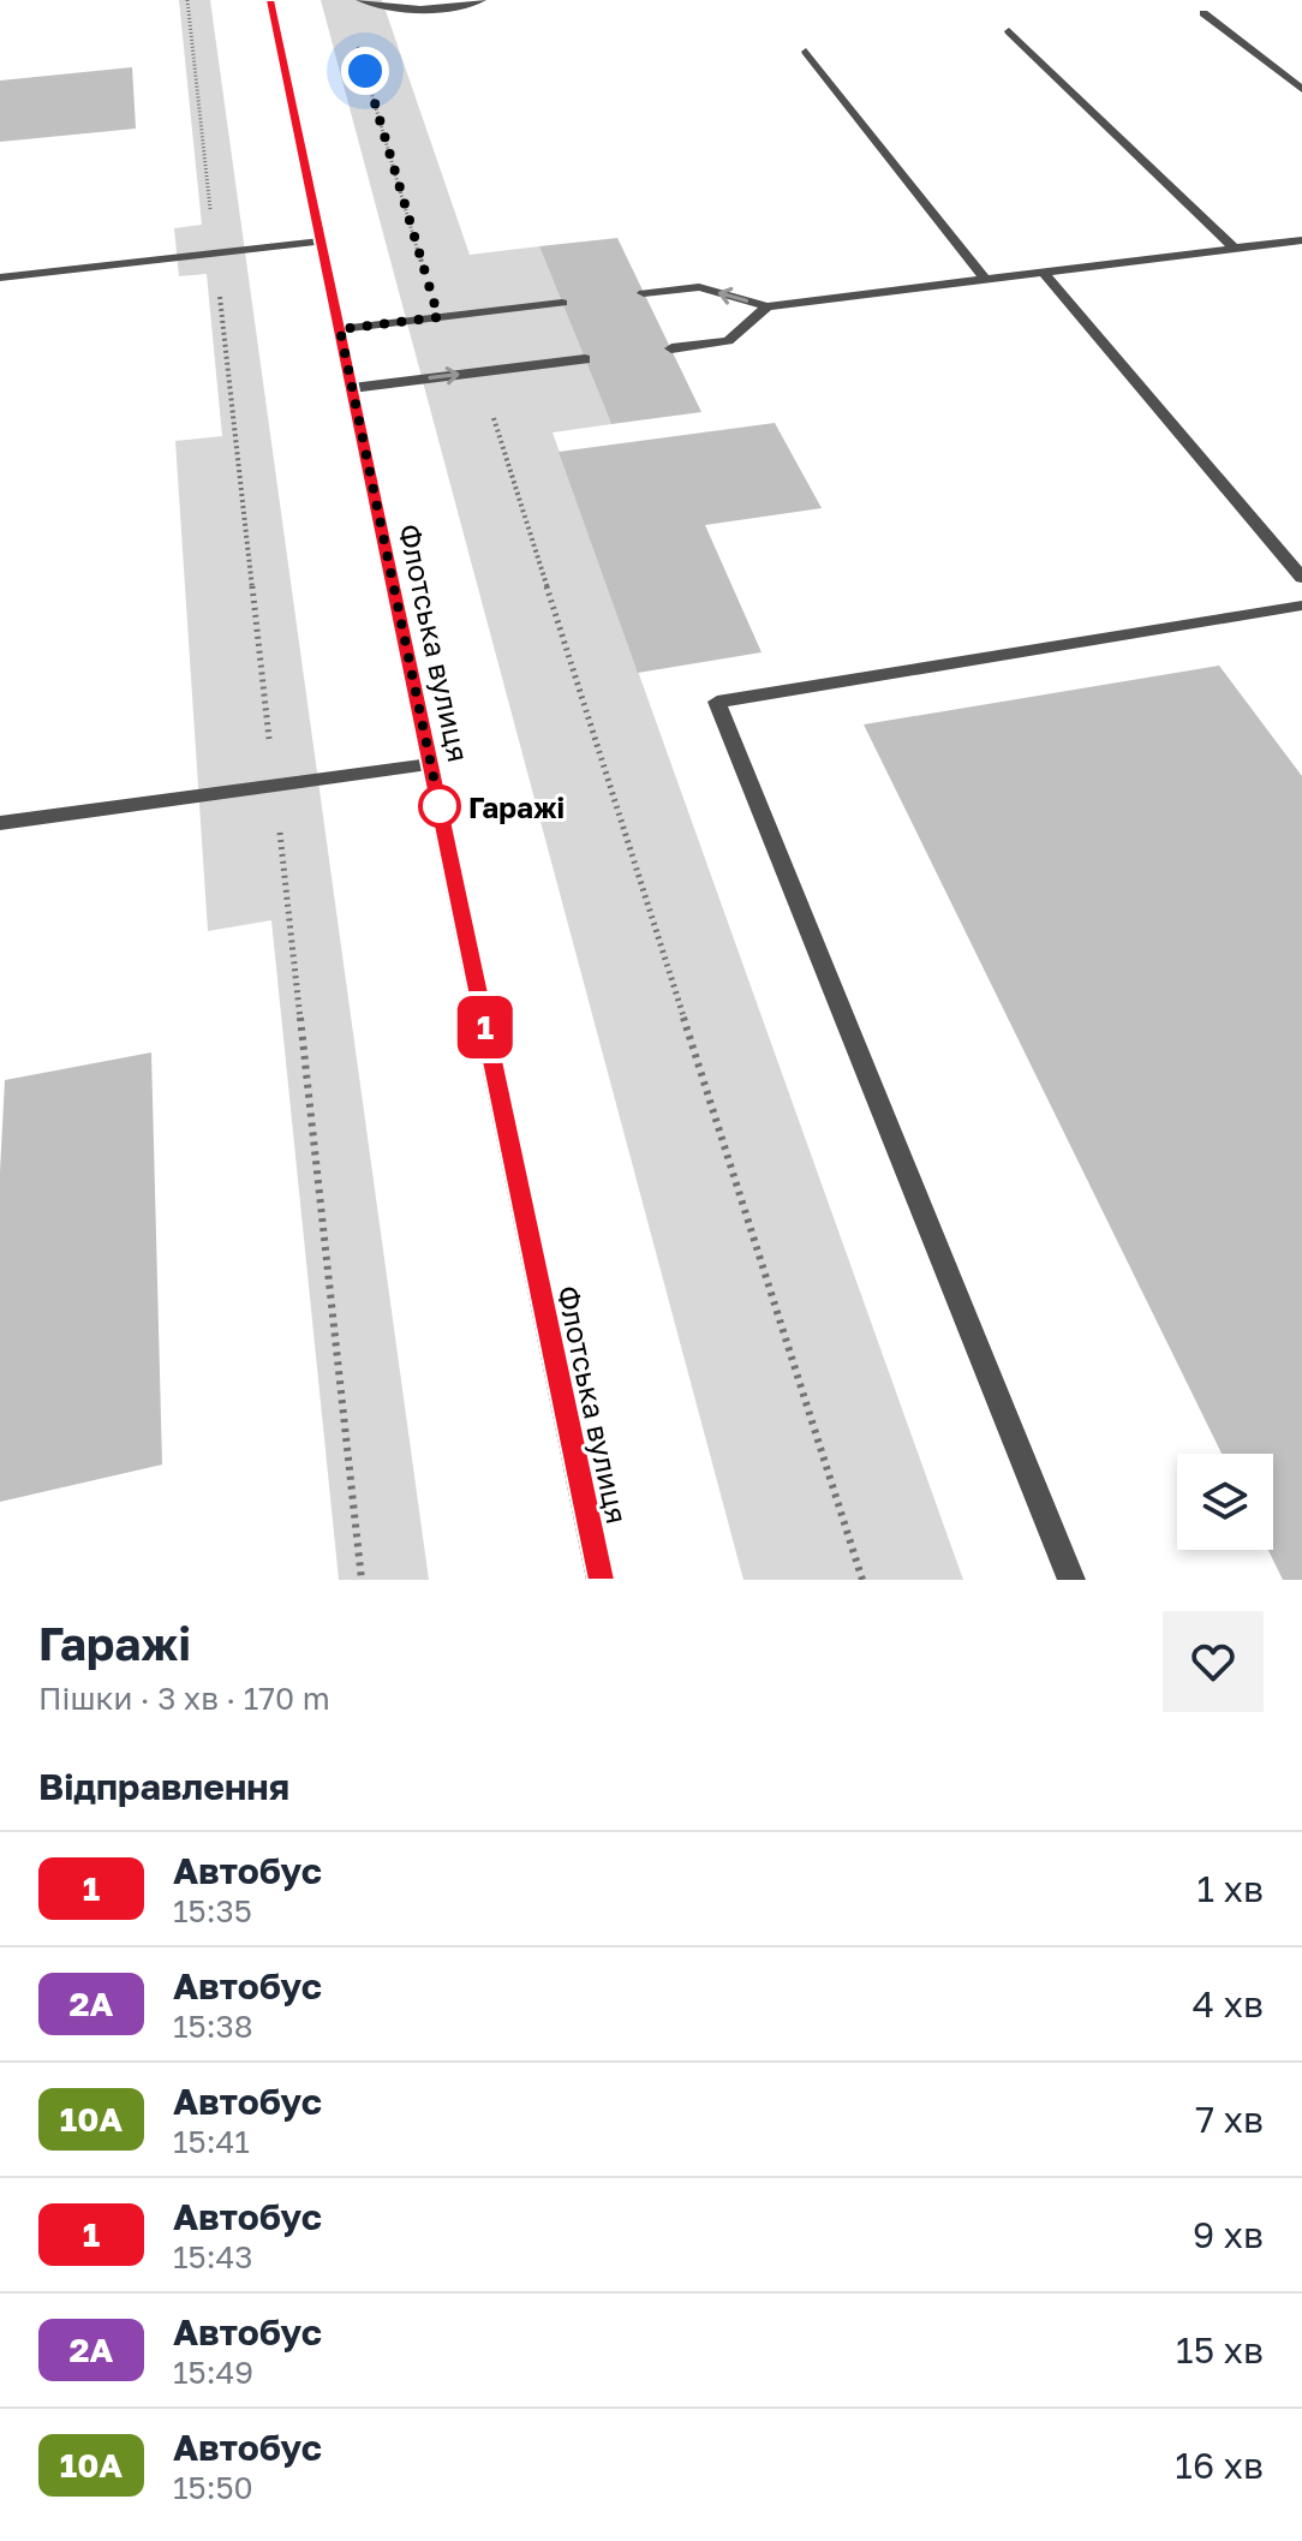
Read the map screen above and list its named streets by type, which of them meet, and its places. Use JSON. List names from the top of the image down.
{
  "streets": {
    "street": ["Флотська вулиця"]
  },
  "places": ["Гаражі"],
  "lines": ["bus line 1"],
  "page": {
    "on_map": "1",
    "heading": [
      ["Гаражі", "Пішки · 3 хв · 170 m"],
      "Відправлення"
    ],
    "list": [
      {
        "mark": "1",
        "name": "Автобус",
        "note": "15:35",
        "value": "1 хв"
      },
      {
        "mark": "2А",
        "name": "Автобус",
        "note": "15:38",
        "value": "4 хв"
      },
      {
        "mark": "10А",
        "name": "Автобус",
        "note": "15:41",
        "value": "7 хв"
      },
      {
        "mark": "1",
        "name": "Автобус",
        "note": "15:43",
        "value": "9 хв"
      },
      {
        "mark": "2А",
        "name": "Автобус",
        "note": "15:49",
        "value": "15 хв"
      },
      {
        "mark": "10А",
        "name": "Автобус",
        "note": "15:50",
        "value": "16 хв"
      }
    ]
  }
}
